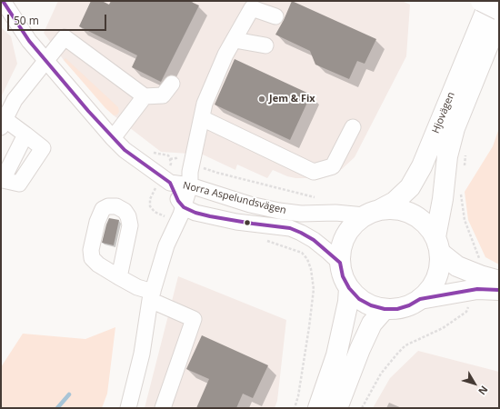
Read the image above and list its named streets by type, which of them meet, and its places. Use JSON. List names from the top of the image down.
{
  "streets": {
    "main road": ["Hjovägen"],
    "street": ["Norra Aspelundsvägen"]
  },
  "crossings": [
    ["Hjovägen", "Norra Aspelundsvägen"]
  ],
  "places": ["Jem & Fix"],
  "scale_bar": "50 m",
  "north": "bottom right"
}
